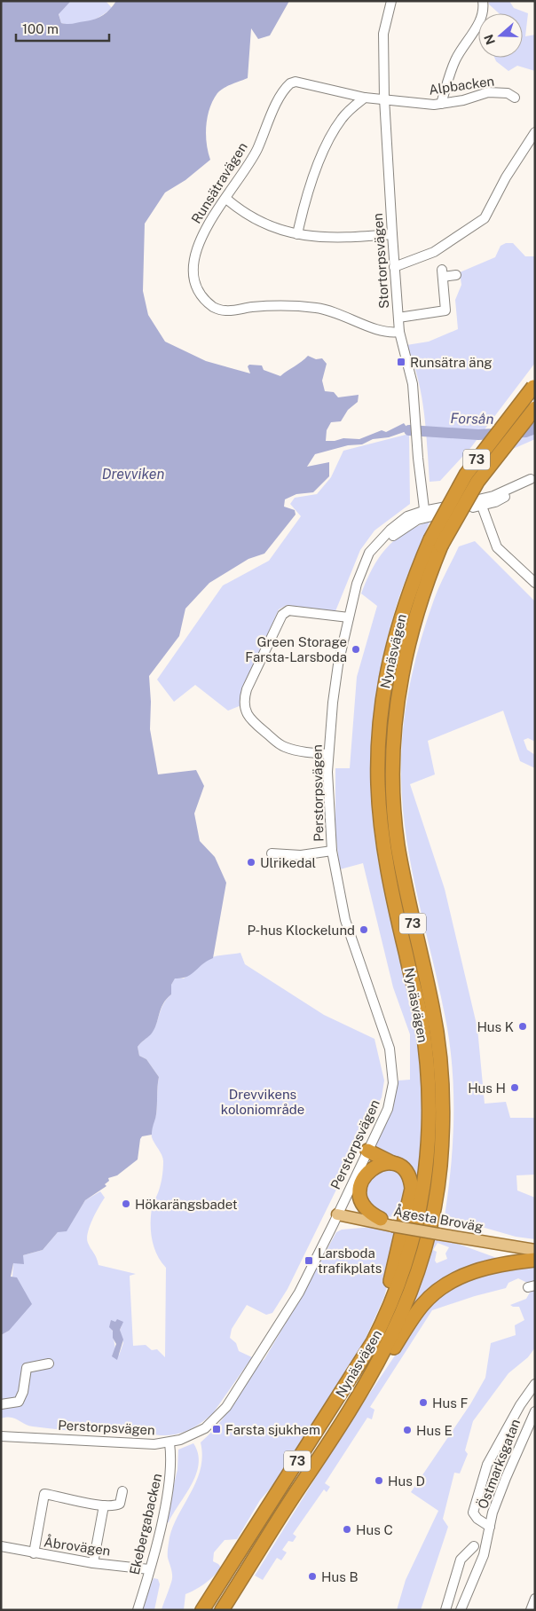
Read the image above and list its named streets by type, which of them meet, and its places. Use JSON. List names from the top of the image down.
{
  "streets": {
    "highway": ["73", "Nynäsvägen"],
    "main road": ["Ågesta Broväg"],
    "street": [
      "Alpbacken",
      "Runsätravägen",
      "Stortorpsvägen",
      "Perstorpsvägen",
      "Östmarksgatan",
      "Ekebergabacken",
      "Åbrovägen"
    ]
  },
  "crossings": [
    ["Alpbacken", "Runsätravägen"],
    ["Alpbacken", "Stortorpsvägen"],
    ["Runsätravägen", "Stortorpsvägen"],
    ["Stortorpsvägen", "Perstorpsvägen"],
    ["Perstorpsvägen", "Ågesta Broväg"],
    ["Perstorpsvägen", "Ekebergabacken"],
    ["Ekebergabacken", "Åbrovägen"]
  ],
  "water": ["Forsån", "Drevviken"],
  "parks": ["Drevvikens koloniområde"],
  "places": {
    "transit": ["Runsätra äng", "Larsboda trafikplats", "Farsta sjukhem"],
    "other": [
      "Green Storage Farsta-Larsboda",
      "Ulrikedal",
      "P-hus Klockelund",
      "Hus K",
      "Hus H",
      "Hökarängsbadet",
      "Hus F",
      "Hus E",
      "Hus D",
      "Hus C",
      "Hus B"
    ]
  },
  "scale_bar": "100 m",
  "north": "left"
}
